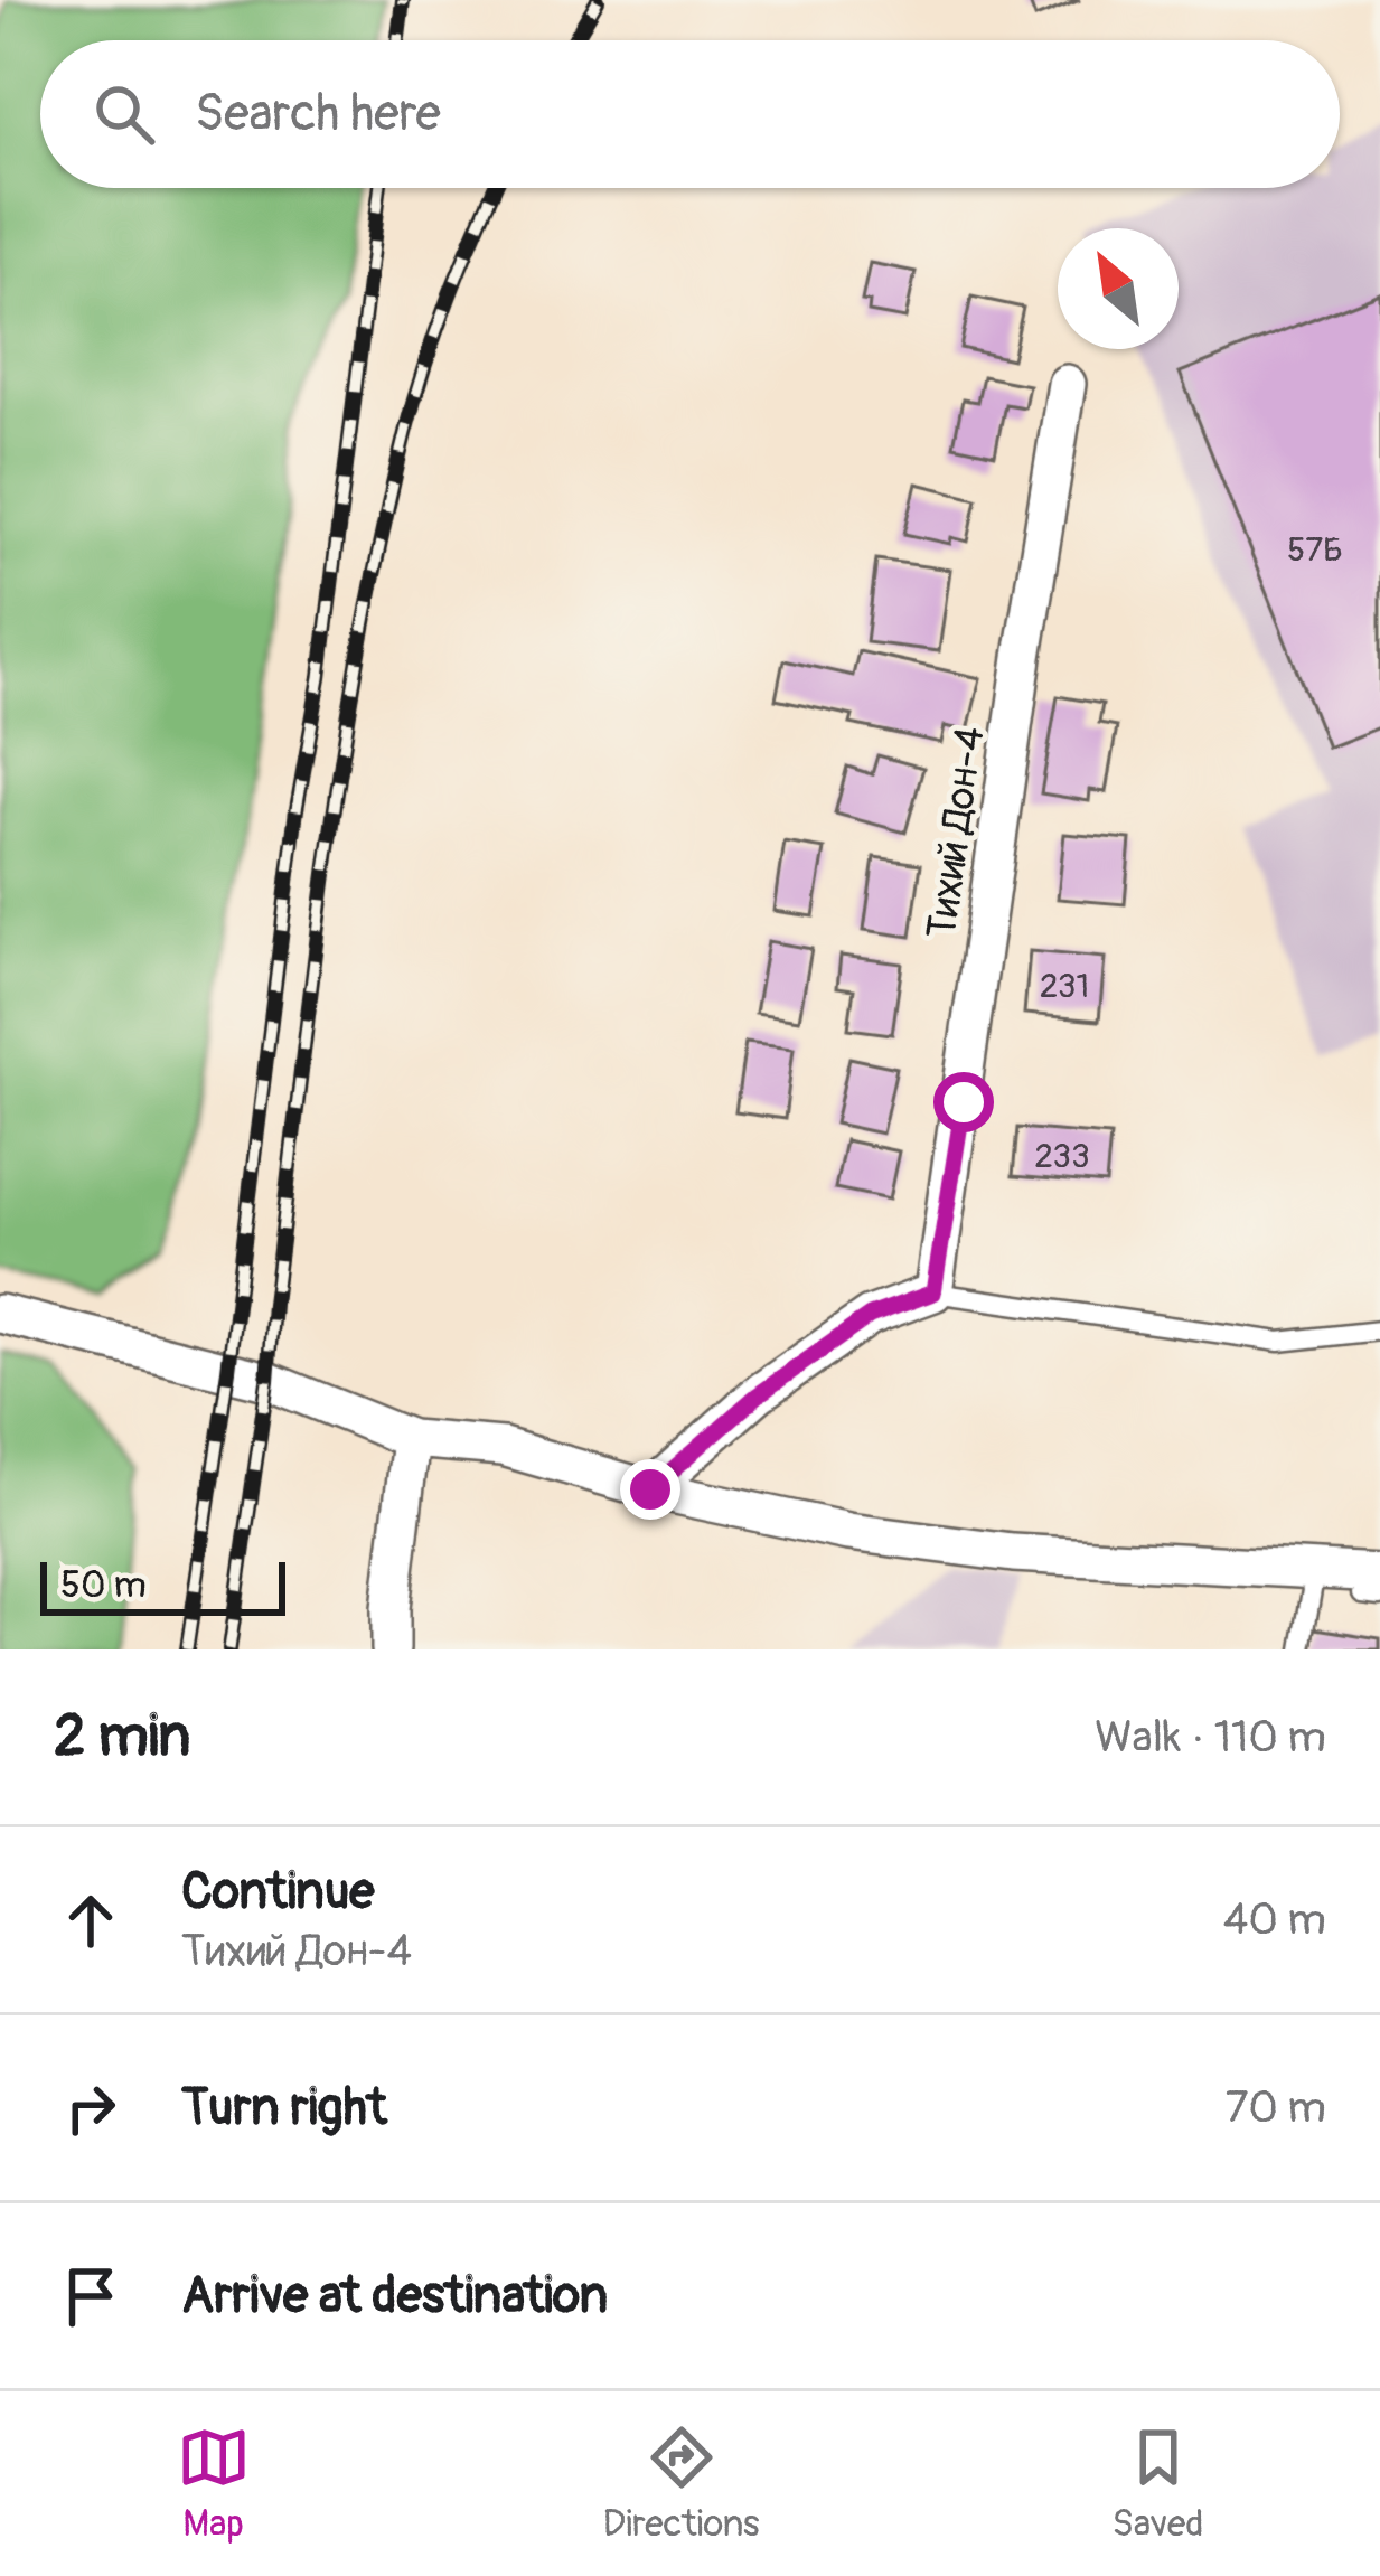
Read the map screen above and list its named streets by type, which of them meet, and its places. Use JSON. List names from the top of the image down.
{
  "streets": {
    "street": ["Тихий Дон-4"]
  },
  "house_numbers": ["57Б", "231", "233"],
  "scale_bar": "50 m",
  "north": "top left",
  "page": {
    "search": "Search here",
    "scale": "50 m",
    "heading": ["2 min", "Walk · 110 m"],
    "list": [
      ["Continue", "Тихий Дон-4", "40 m"],
      ["Turn right", "70 m"],
      "Arrive at destination"
    ],
    "nav": ["Map", "Directions", "Saved"]
  }
}
